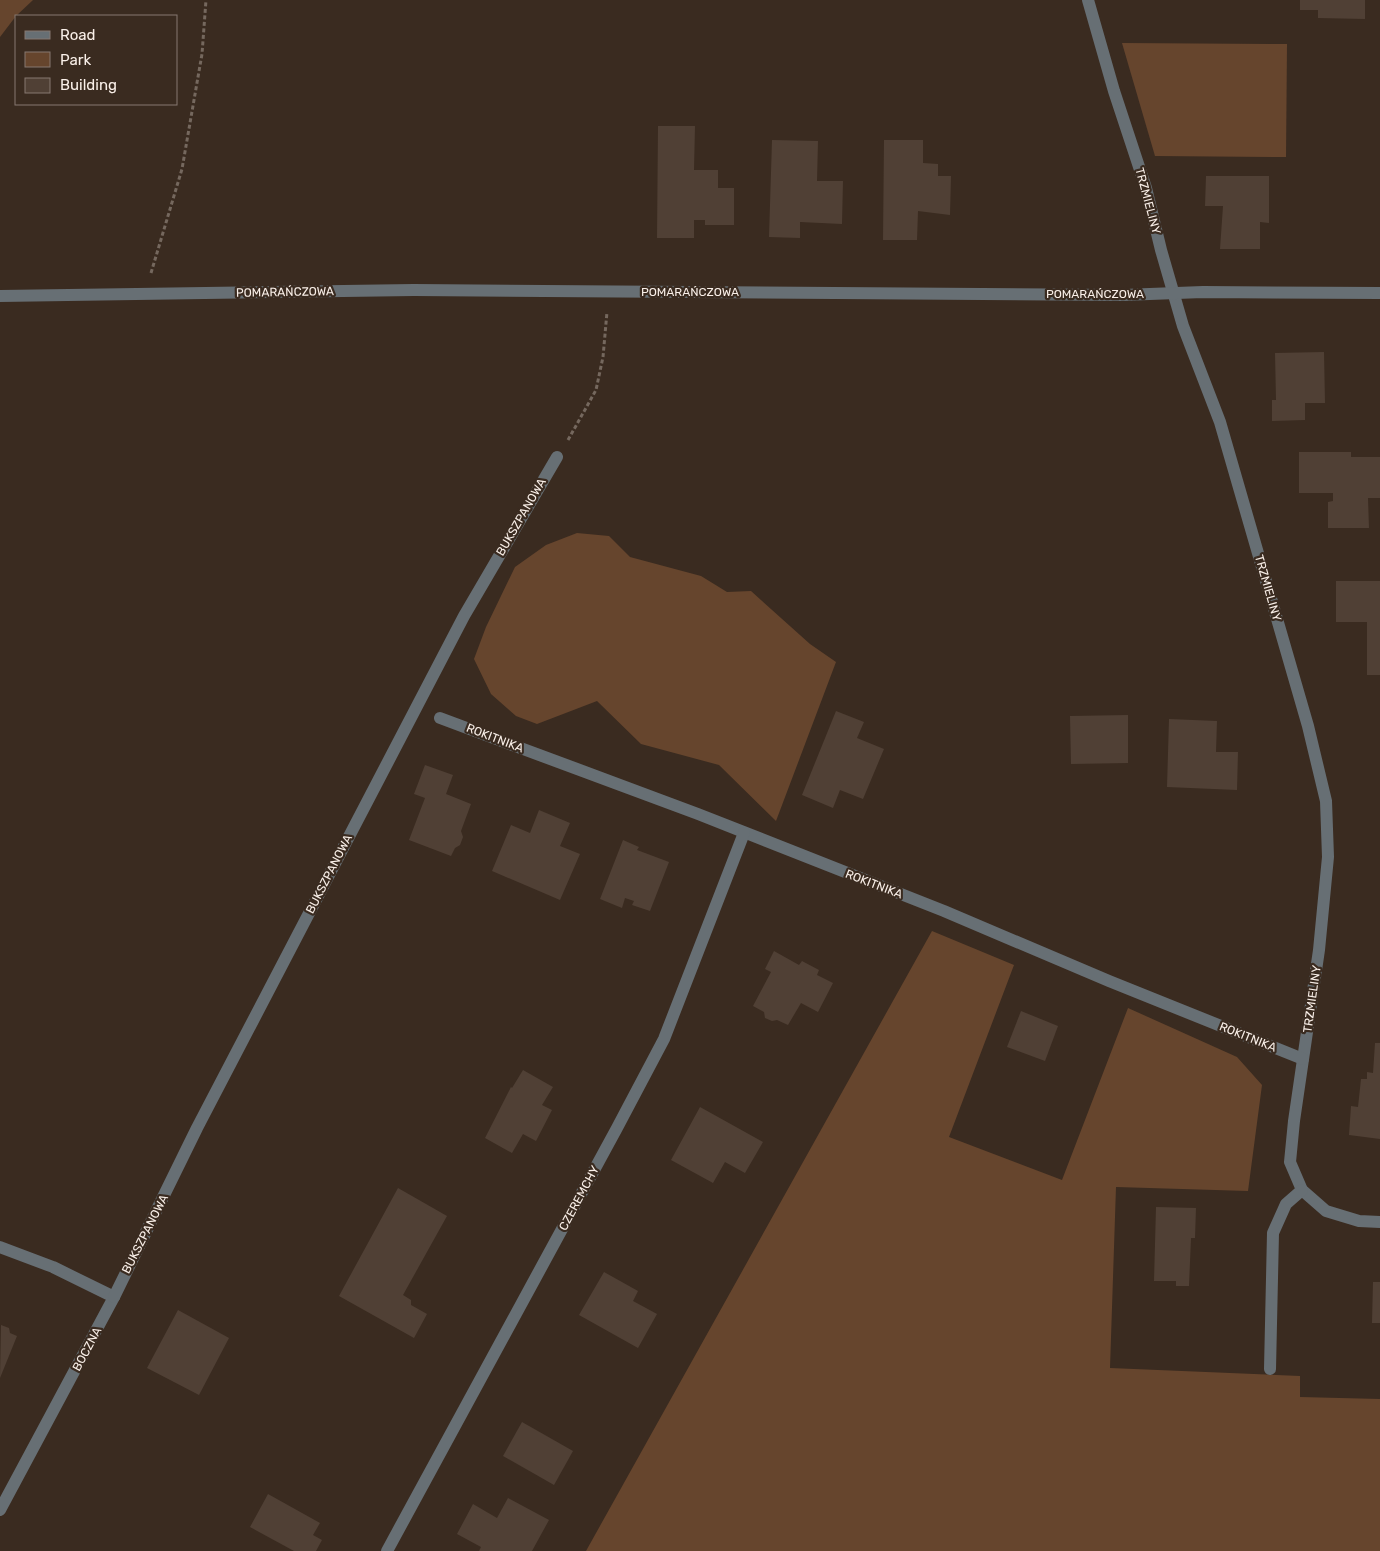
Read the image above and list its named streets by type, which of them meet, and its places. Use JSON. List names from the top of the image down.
{
  "streets": {
    "street": [
      "TRZMIELINY",
      "POMARAŃCZOWA",
      "BUKSZPANOWA",
      "ROKITNIKA",
      "CZEREMCHY",
      "BOCZNA"
    ]
  },
  "crossings": [
    ["TRZMIELINY", "POMARAŃCZOWA"],
    ["TRZMIELINY", "ROKITNIKA"],
    ["BUKSZPANOWA", "BOCZNA"],
    ["ROKITNIKA", "CZEREMCHY"]
  ],
  "legend": ["Road", "Park", "Building"]
}
